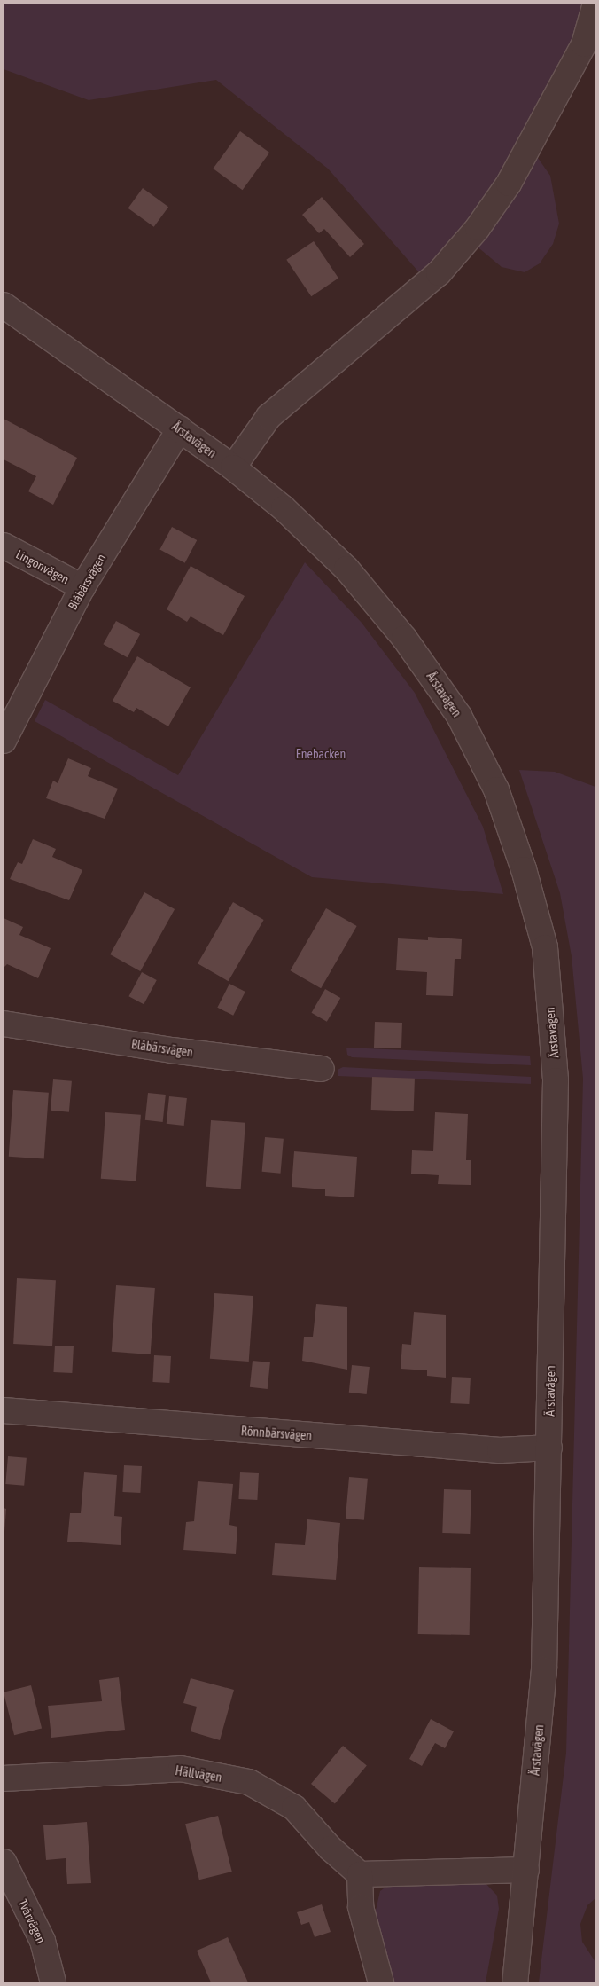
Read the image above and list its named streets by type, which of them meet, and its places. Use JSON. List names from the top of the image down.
{
  "streets": {
    "street": [
      "Ärstavägen",
      "Lingonvägen",
      "Blåbärsvägen",
      "Rönnbärsvägen",
      "Hällvägen",
      "Tvärvägen"
    ]
  },
  "crossings": [
    ["Ärstavägen", "Blåbärsvägen"],
    ["Ärstavägen", "Rönnbärsvägen"],
    ["Lingonvägen", "Blåbärsvägen"]
  ],
  "parks": ["Enebacken"]
}
